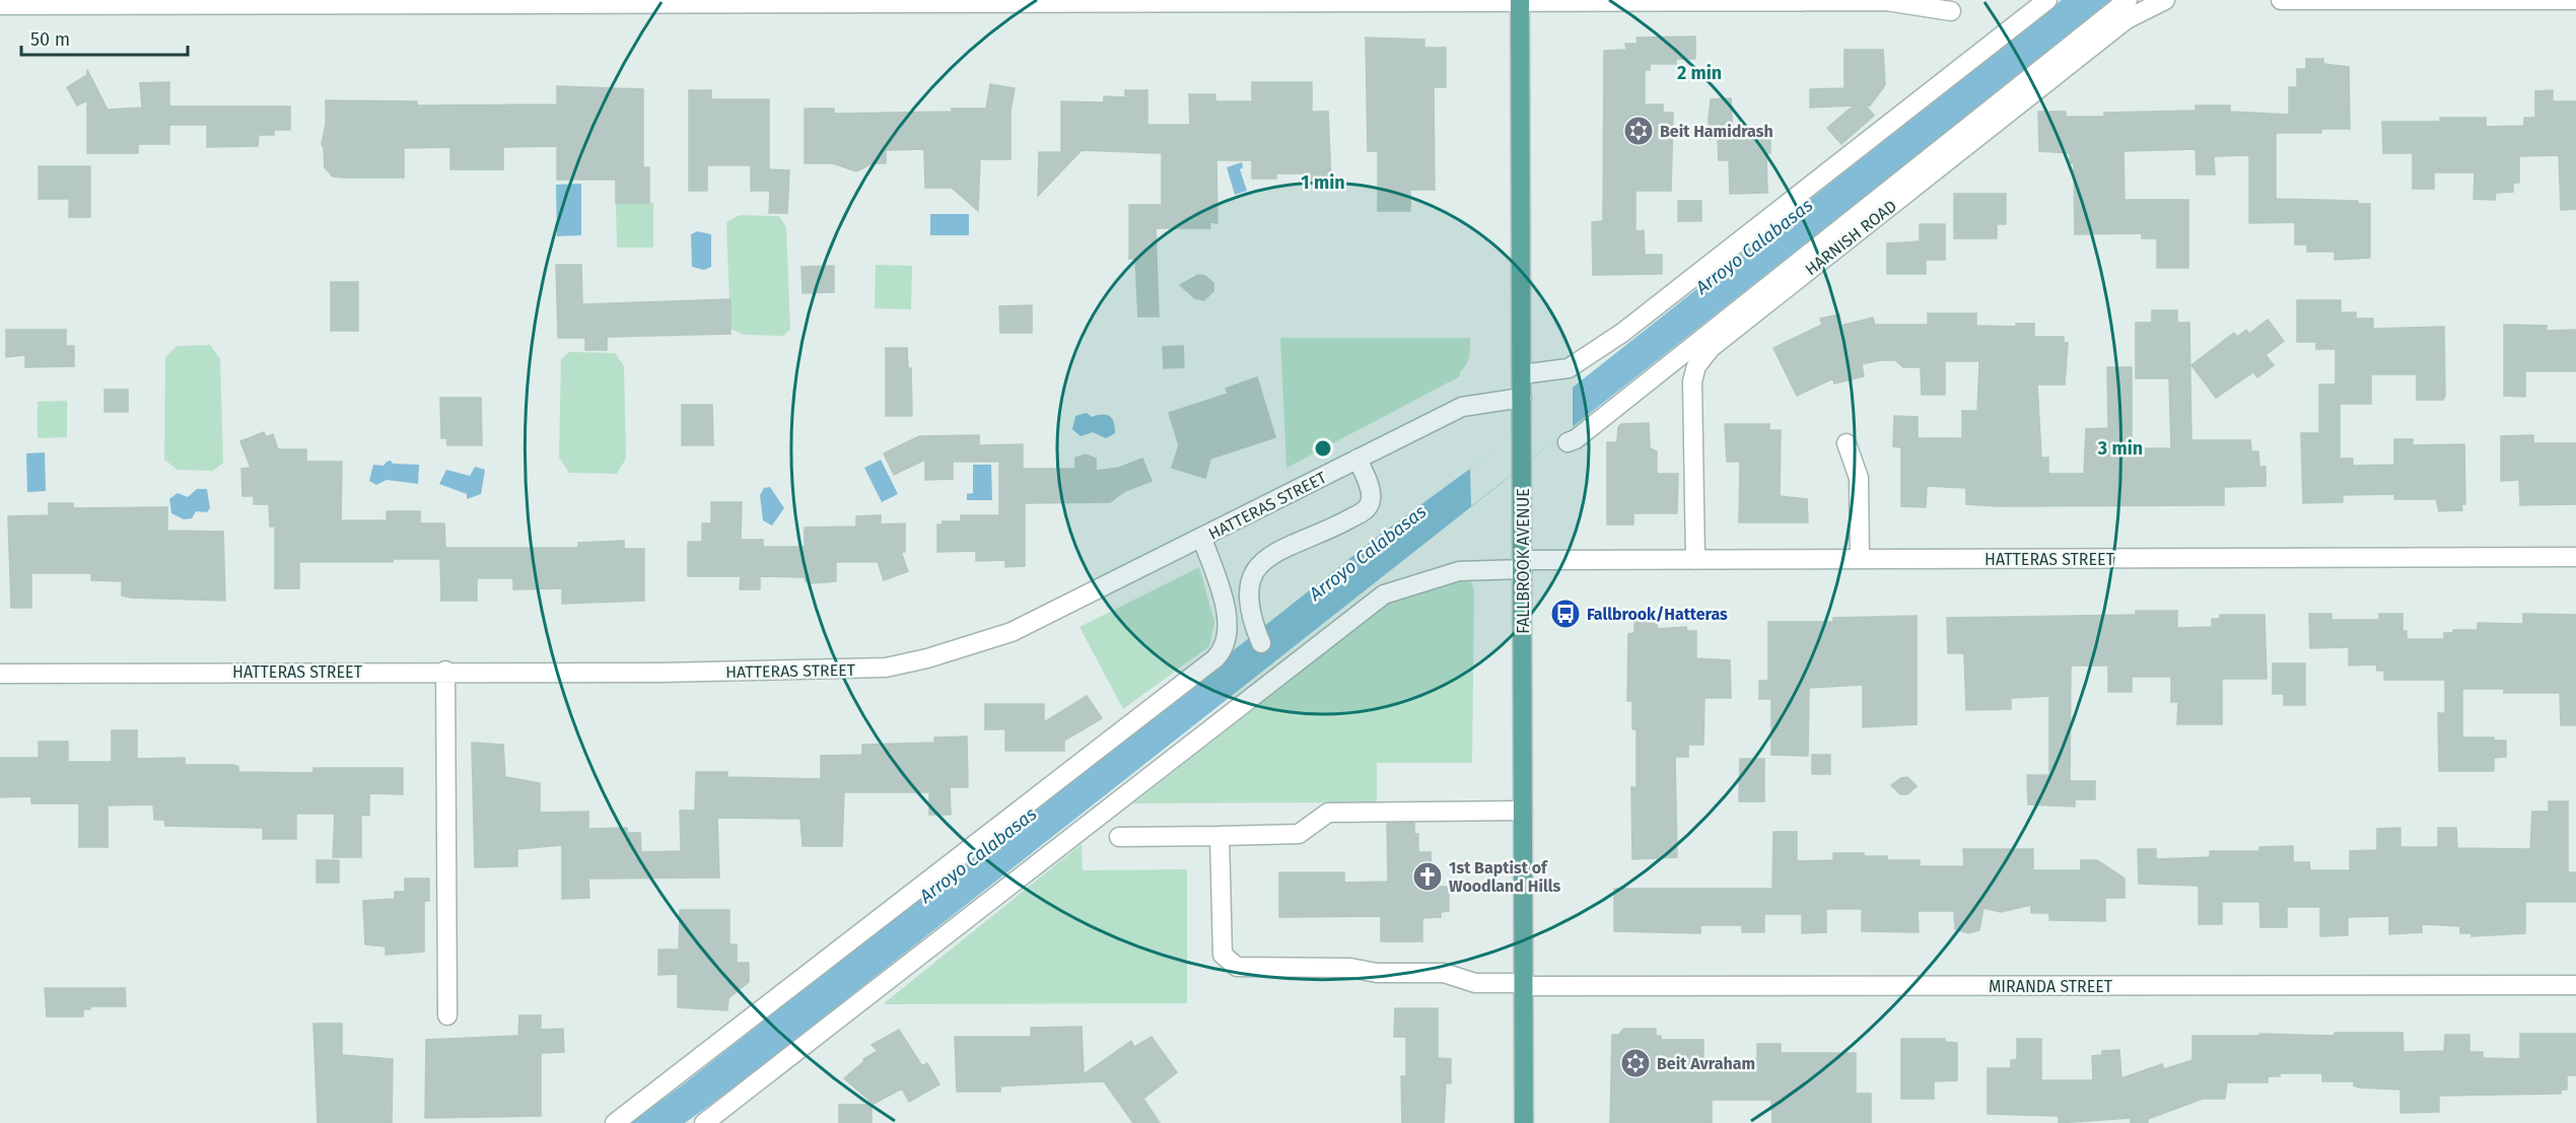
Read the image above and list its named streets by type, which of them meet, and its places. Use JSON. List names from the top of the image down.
{
  "streets": {
    "main road": ["FALLBROOK AVENUE"],
    "street": ["HARNISH ROAD", "HATTERAS STREET", "MIRANDA STREET"]
  },
  "crossings": [
    ["HARNISH ROAD", "HATTERAS STREET"],
    ["HATTERAS STREET", "FALLBROOK AVENUE"],
    ["FALLBROOK AVENUE", "MIRANDA STREET"]
  ],
  "water": ["Arroyo Calabasas"],
  "places": {
    "synagogue": ["Beit Hamidrash", "Beit Avraham"],
    "bus stop": ["Fallbrook/Hatteras"],
    "church": ["1st Baptist of Woodland Hills"]
  },
  "scale_bar": "50 m",
  "rings": ["2 min", "1 min", "3 min"]
}
